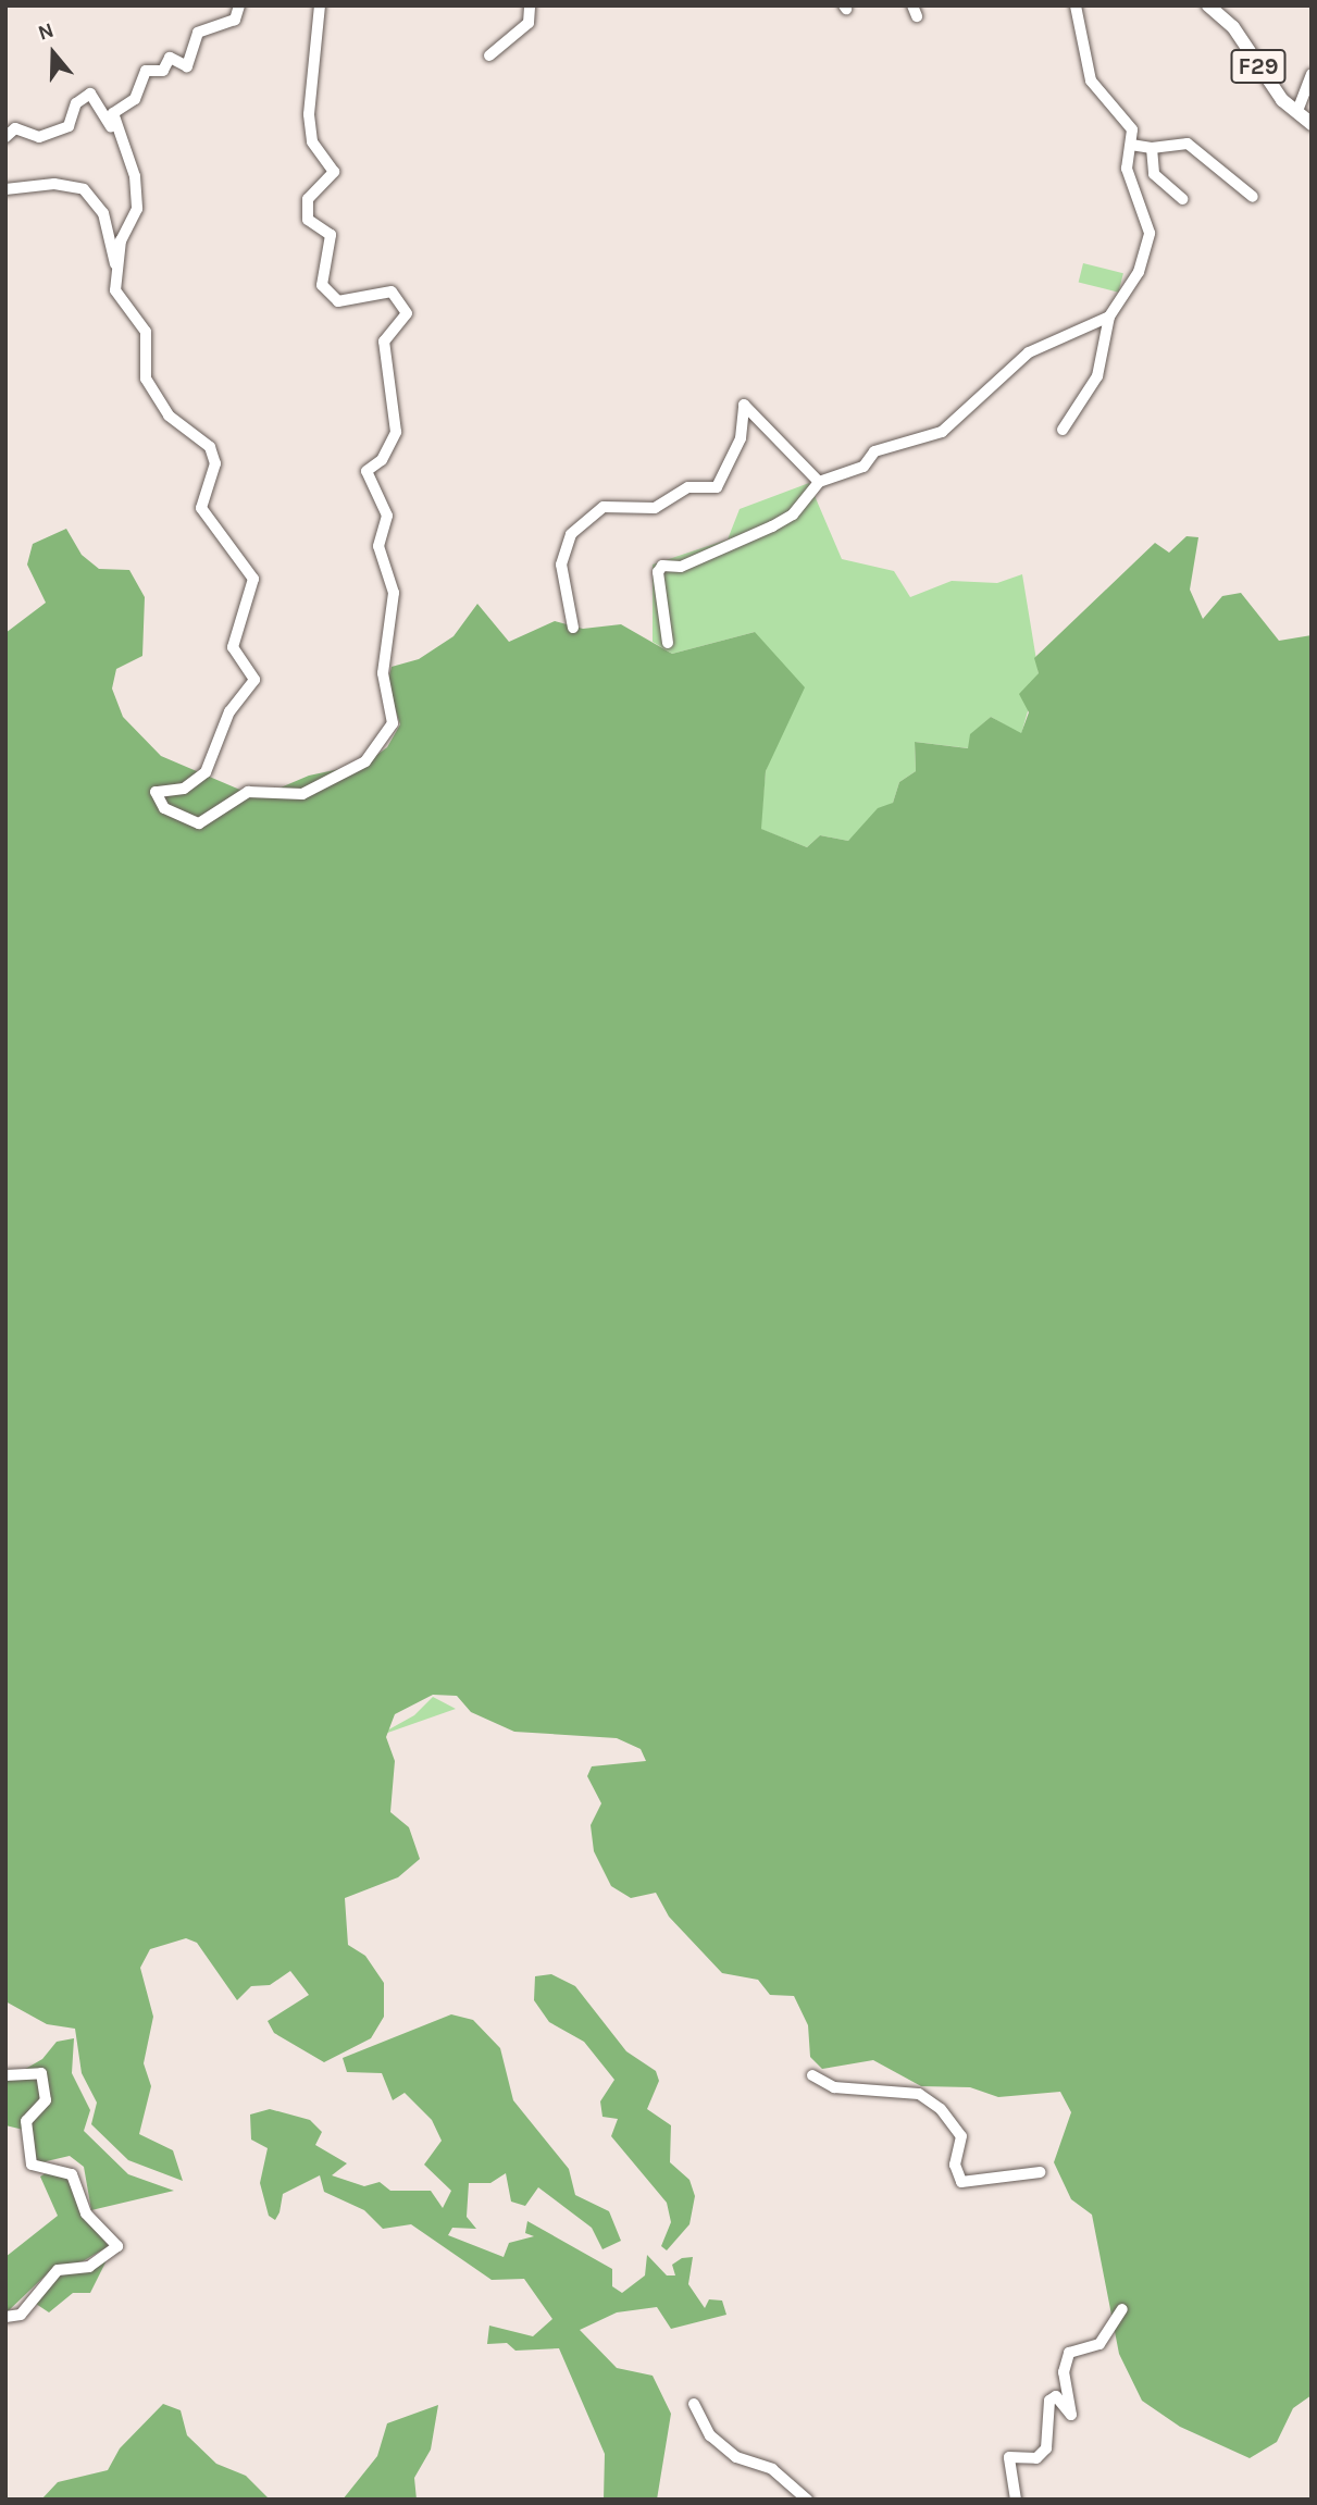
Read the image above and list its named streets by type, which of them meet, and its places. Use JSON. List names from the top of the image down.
{
  "streets": {
    "main road": ["F29"]
  },
  "north": "top"
}
